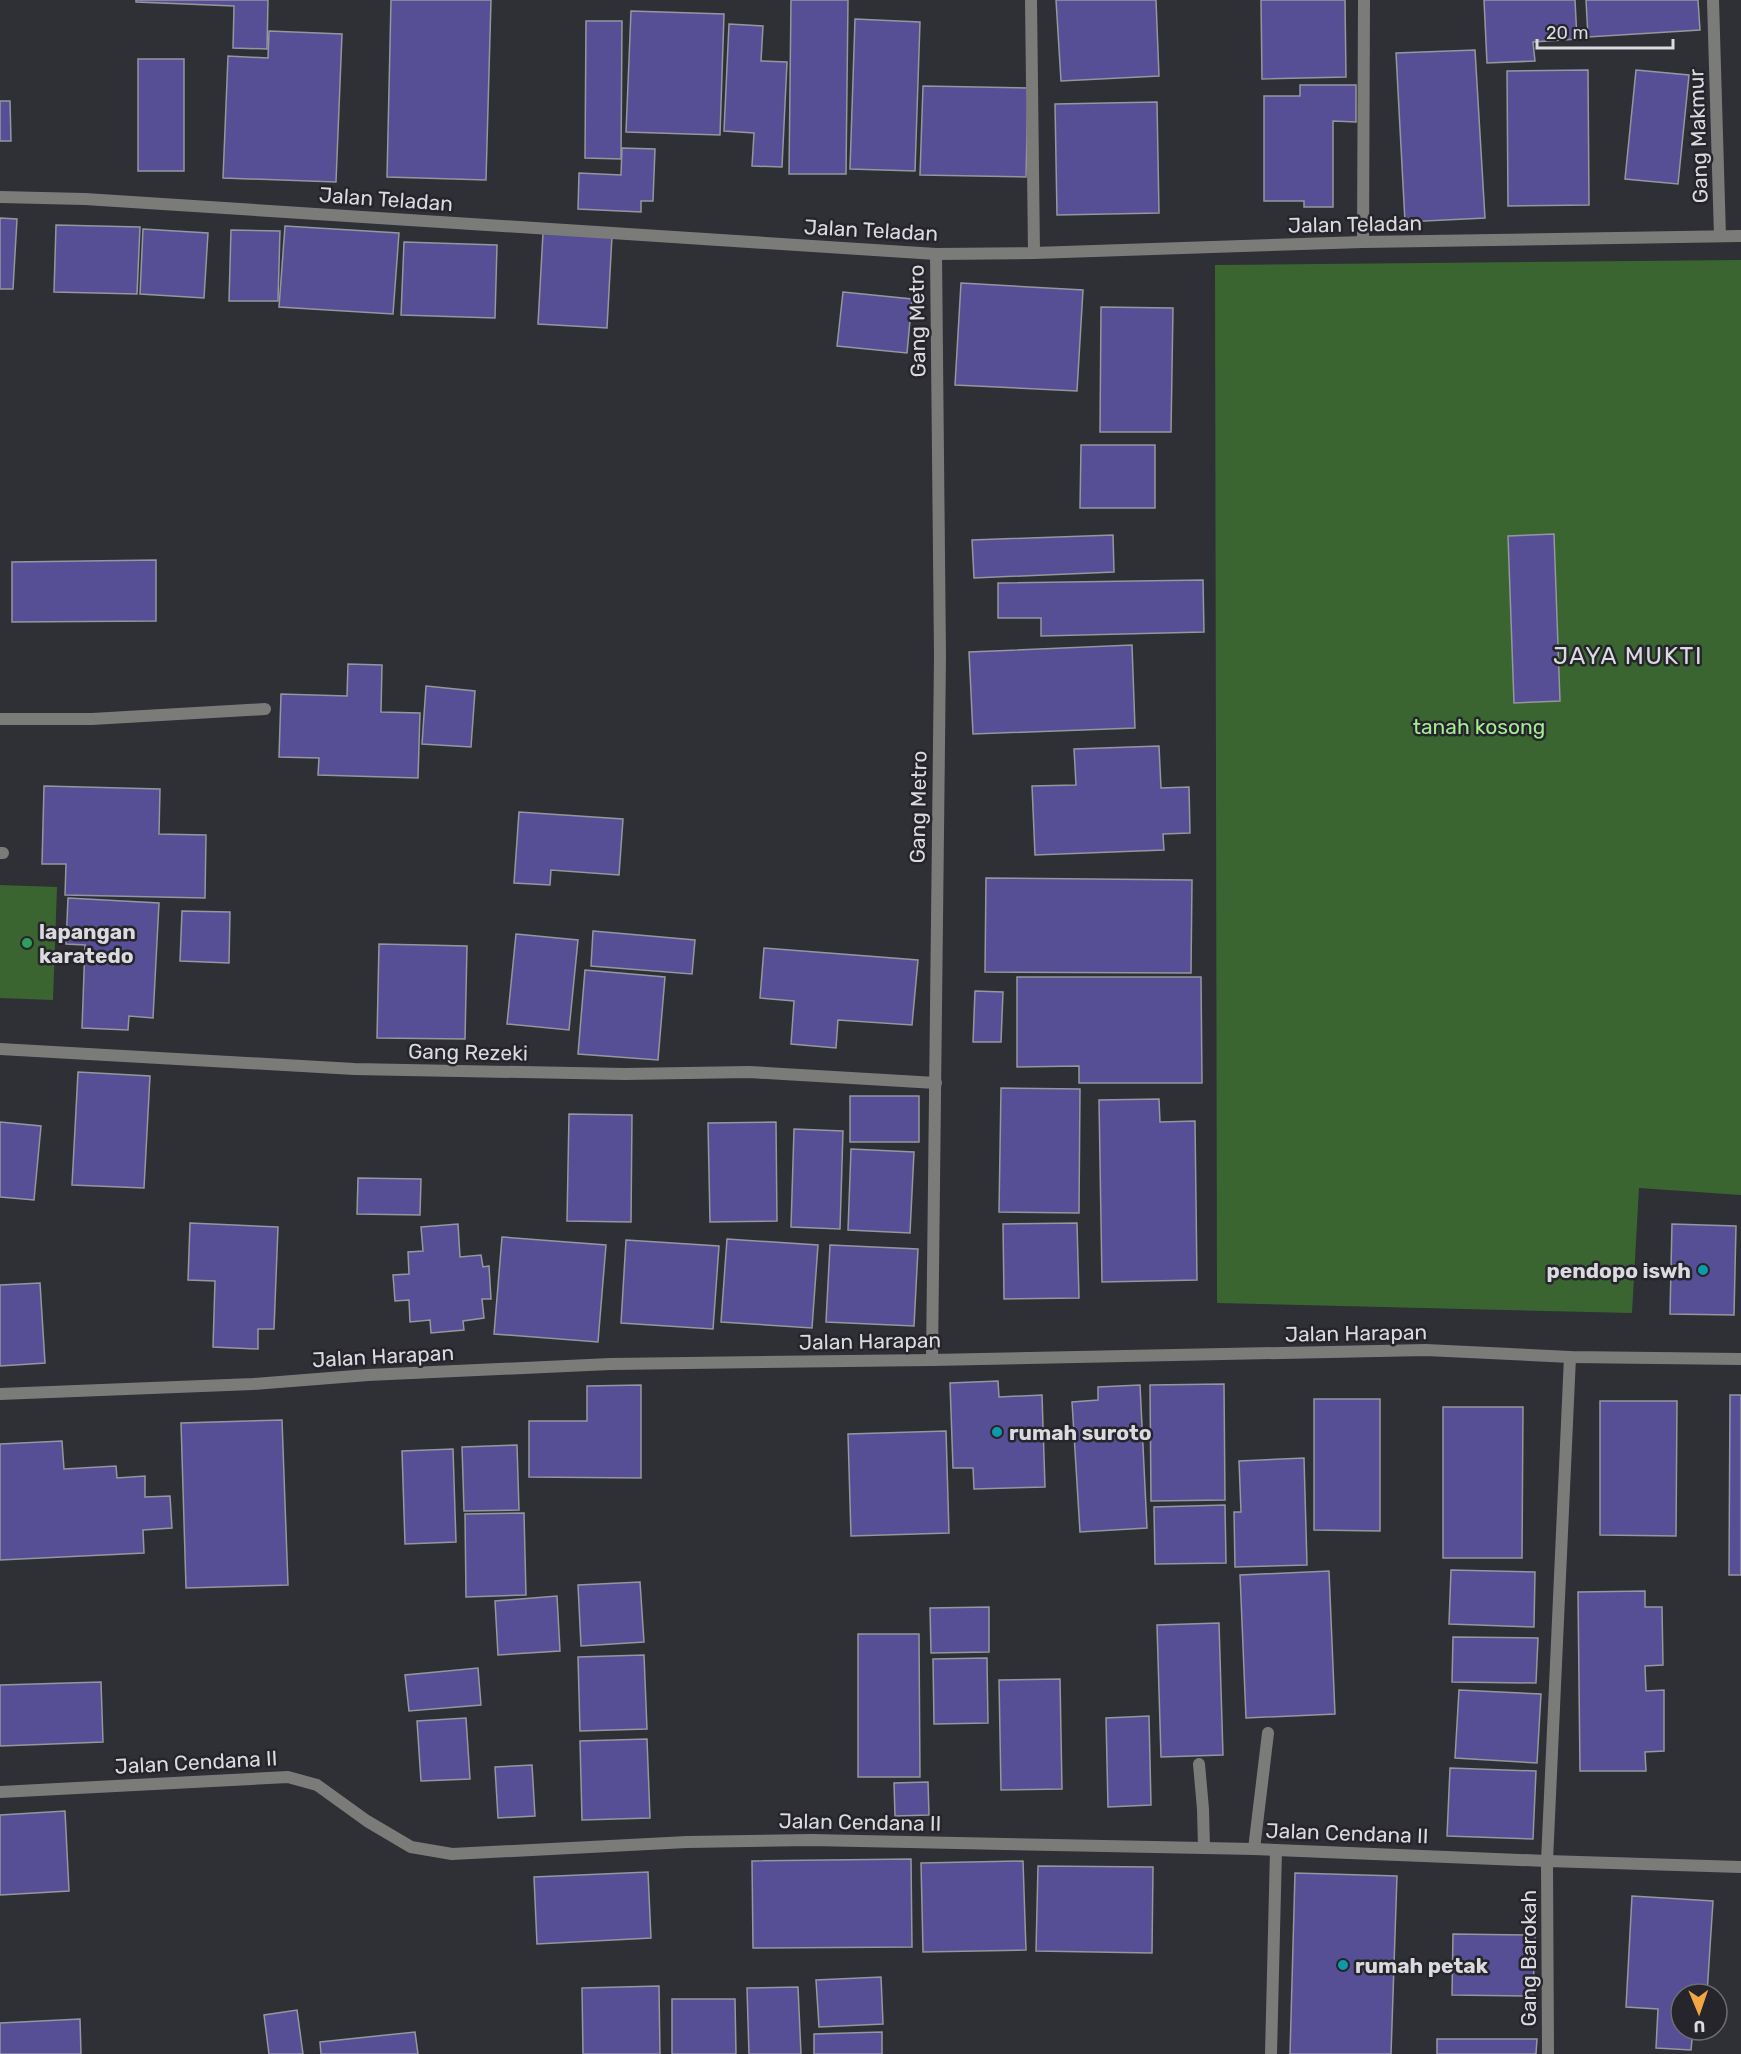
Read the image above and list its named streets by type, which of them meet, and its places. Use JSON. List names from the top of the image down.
{
  "streets": {
    "street": [
      "Gang Makmur",
      "Jalan Teladan",
      "Gang Metro",
      "Gang Rezeki",
      "Jalan Harapan",
      "Jalan Cendana II",
      "Gang Barokah"
    ]
  },
  "crossings": [
    ["Gang Makmur", "Jalan Teladan"],
    ["Jalan Teladan", "Gang Metro"],
    ["Gang Metro", "Gang Rezeki"],
    ["Gang Metro", "Jalan Harapan"],
    ["Jalan Harapan", "Gang Barokah"],
    ["Jalan Cendana II", "Gang Barokah"]
  ],
  "districts": ["JAYA MUKTI"],
  "parks": ["tanah kosong"],
  "places": [
    "lapangan karatedo",
    "pendopo iswh",
    "rumah suroto",
    "rumah petak"
  ],
  "scale_bar": "20 m",
  "north": "bottom"
}
